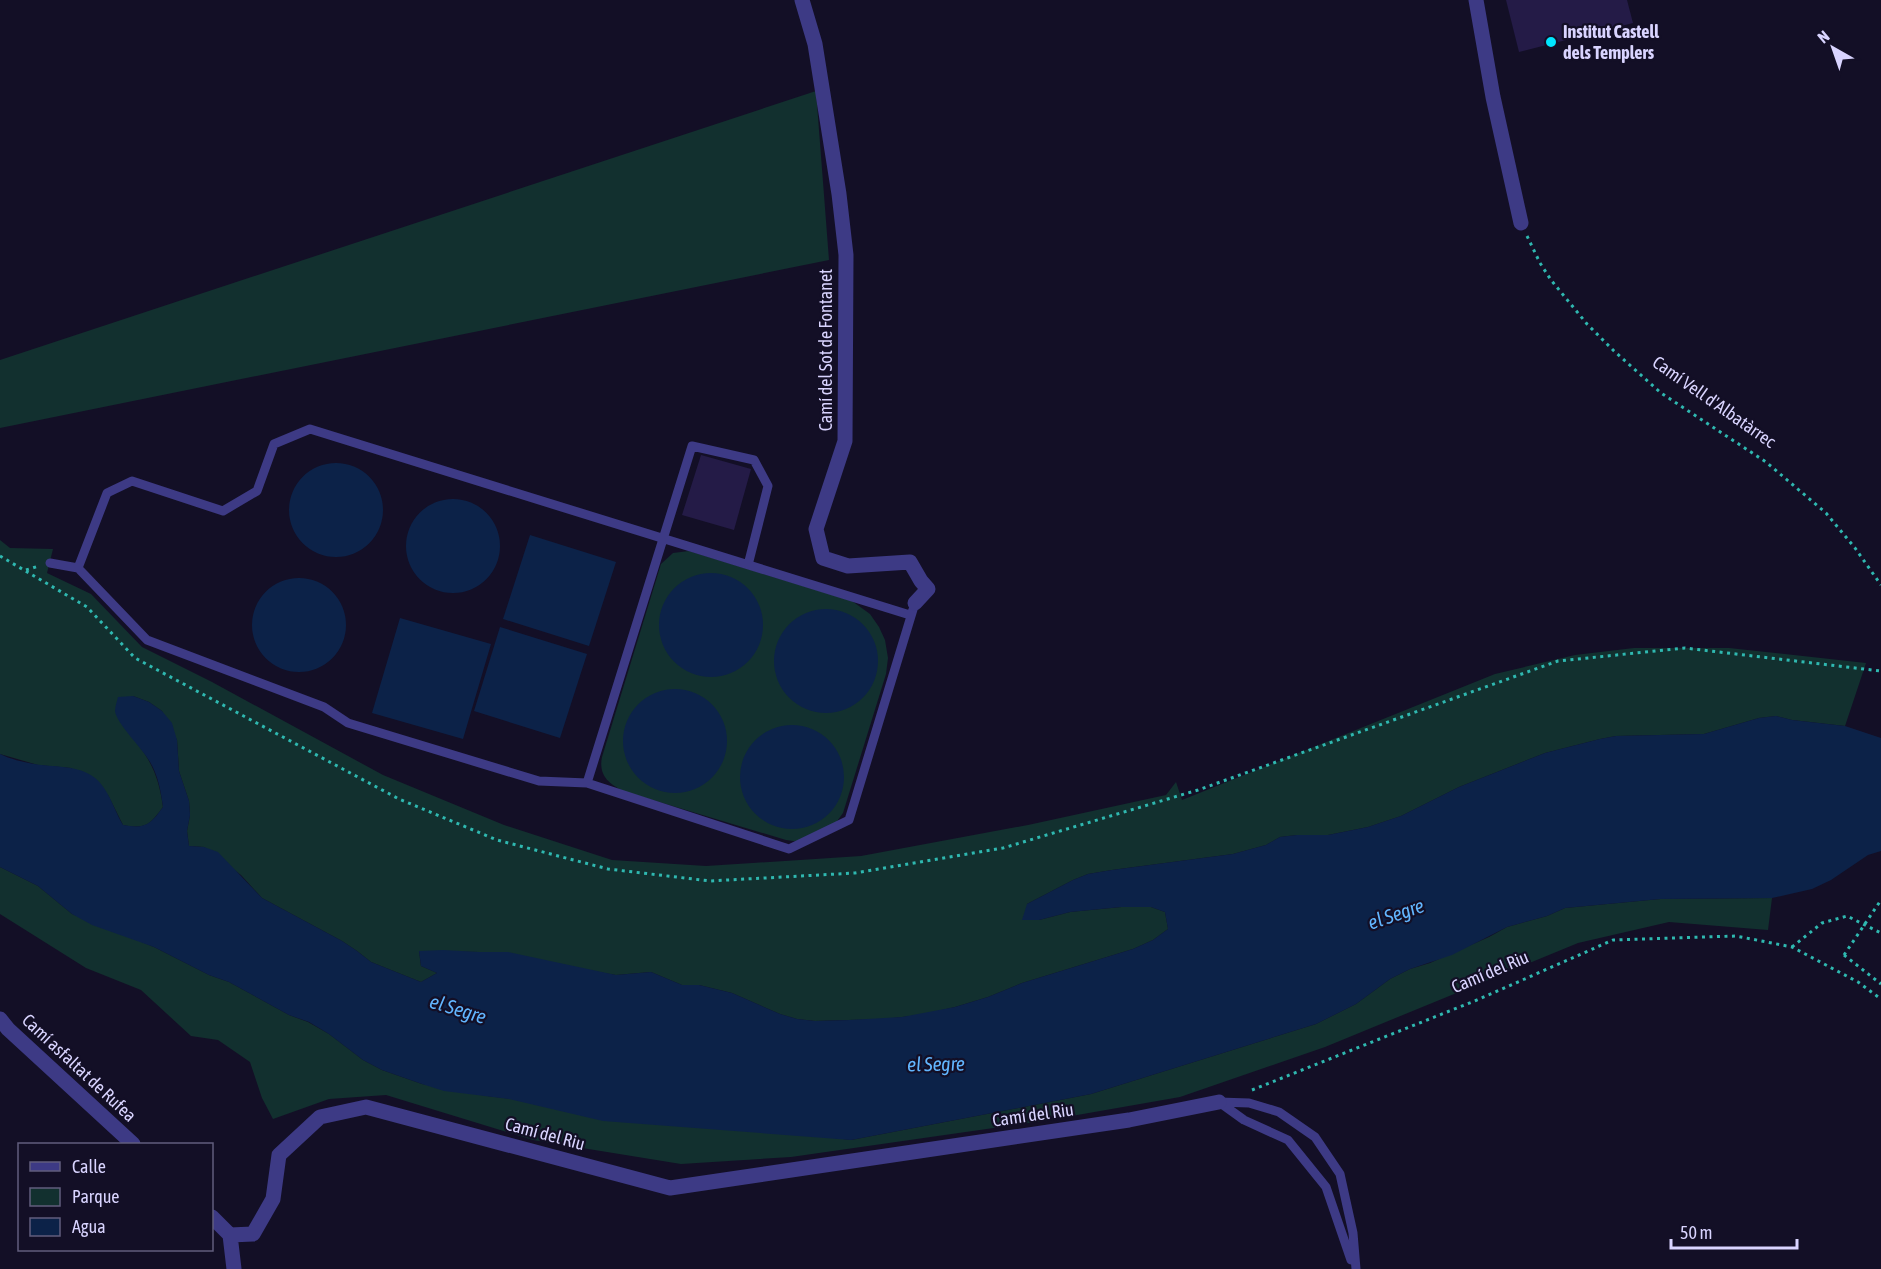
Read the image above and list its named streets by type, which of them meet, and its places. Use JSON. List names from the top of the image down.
{
  "streets": {
    "street": ["Camí del Sot de Fontanet", "Camí del Riu", "Camí asfaltat de Rufea"],
    "path": ["Camí Vell d'Albatàrrec"]
  },
  "water": ["el Segre"],
  "places": ["Institut Castell dels Templers"],
  "legend": ["Calle", "Parque", "Agua"],
  "scale_bar": "50 m",
  "north": "top left"
}
